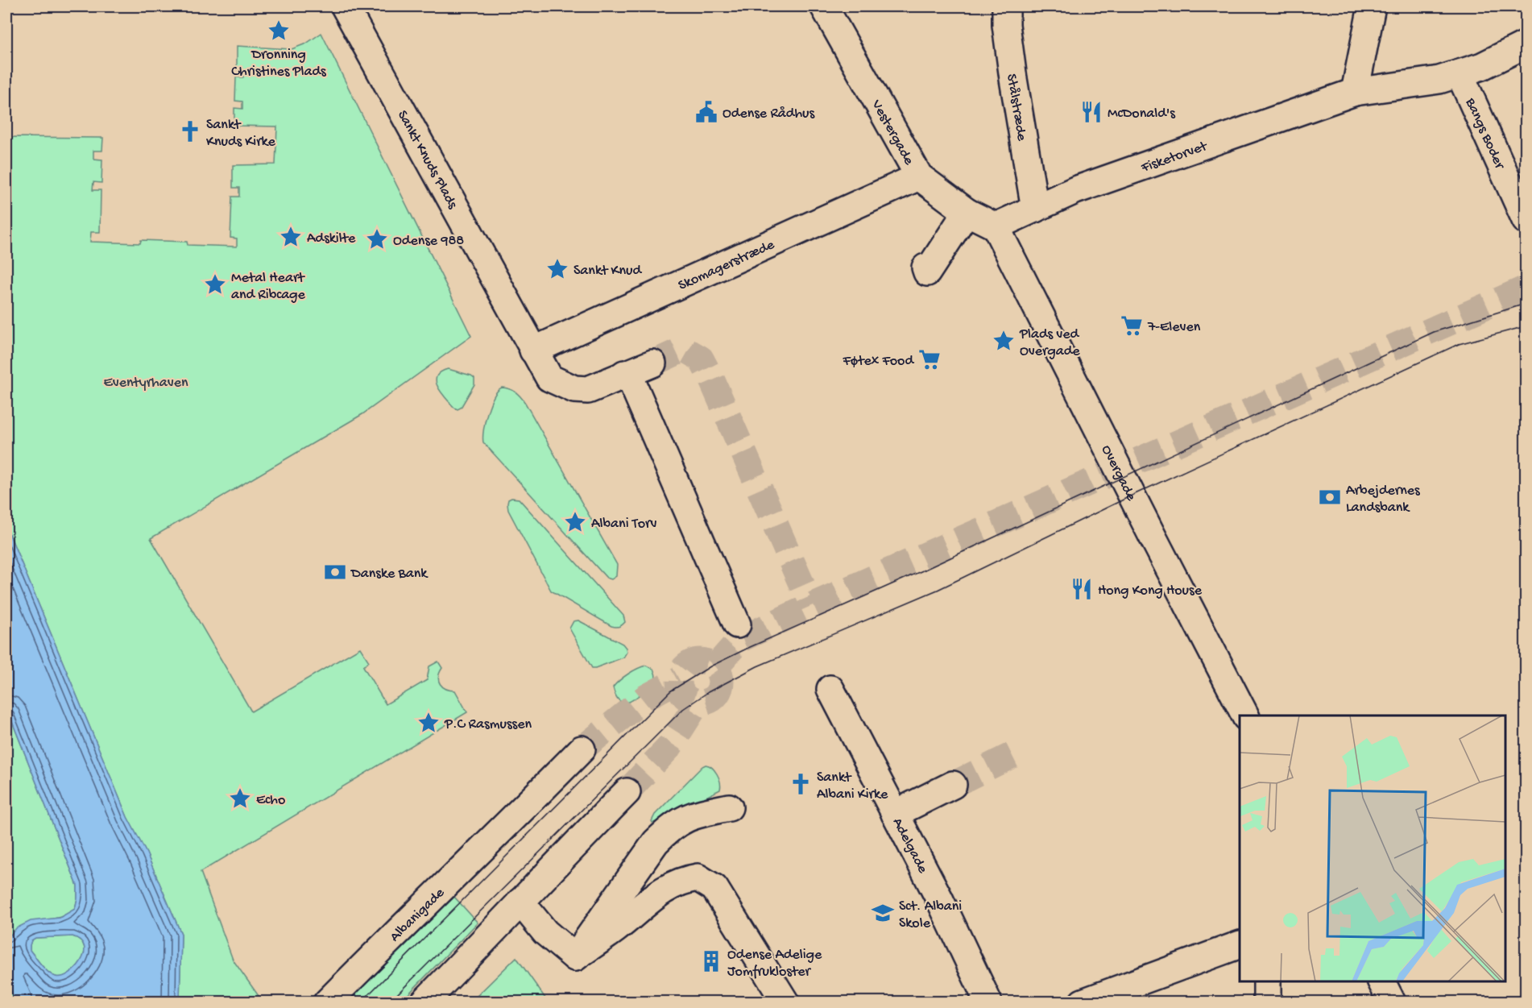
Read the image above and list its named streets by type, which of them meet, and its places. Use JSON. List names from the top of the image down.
{
  "streets": {
    "street": [
      "Stålstræde",
      "Vestergade",
      "Bangs Boder",
      "Fisketorvet",
      "Sankt Knuds Plads",
      "Skomagerstræde",
      "Overgade",
      "Adelgade",
      "Albanigade"
    ]
  },
  "crossings": [
    ["Stålstræde", "Fisketorvet"],
    ["Vestergade", "Fisketorvet"],
    ["Vestergade", "Skomagerstræde"],
    ["Vestergade", "Overgade"],
    ["Bangs Boder", "Fisketorvet"],
    ["Fisketorvet", "Overgade"],
    ["Sankt Knuds Plads", "Skomagerstræde"]
  ],
  "parks": ["Eventyrhaven"],
  "places": {
    "place": [
      "Dronning Christines Plads",
      "Adskilte",
      "Odense 988",
      "Sankt Knud",
      "Metal Heart and Ribcage",
      "Plads ved Overgade",
      "Albani Torv",
      "P.C Rasmussen",
      "Echo"
    ],
    "public building": ["Odense Rådhus"],
    "restaurant": ["McDonald's", "Hong Kong House"],
    "church": ["Sankt Knuds Kirke", "Sankt Albani Kirke"],
    "supermarket": ["7-Eleven", "Føtex Food"],
    "bank": ["Arbejdernes Landsbank", "Danske Bank"],
    "school or university": ["Sct. Albani Skole"],
    "building": ["Odense Adelige Jomfrukloster"]
  }
}
